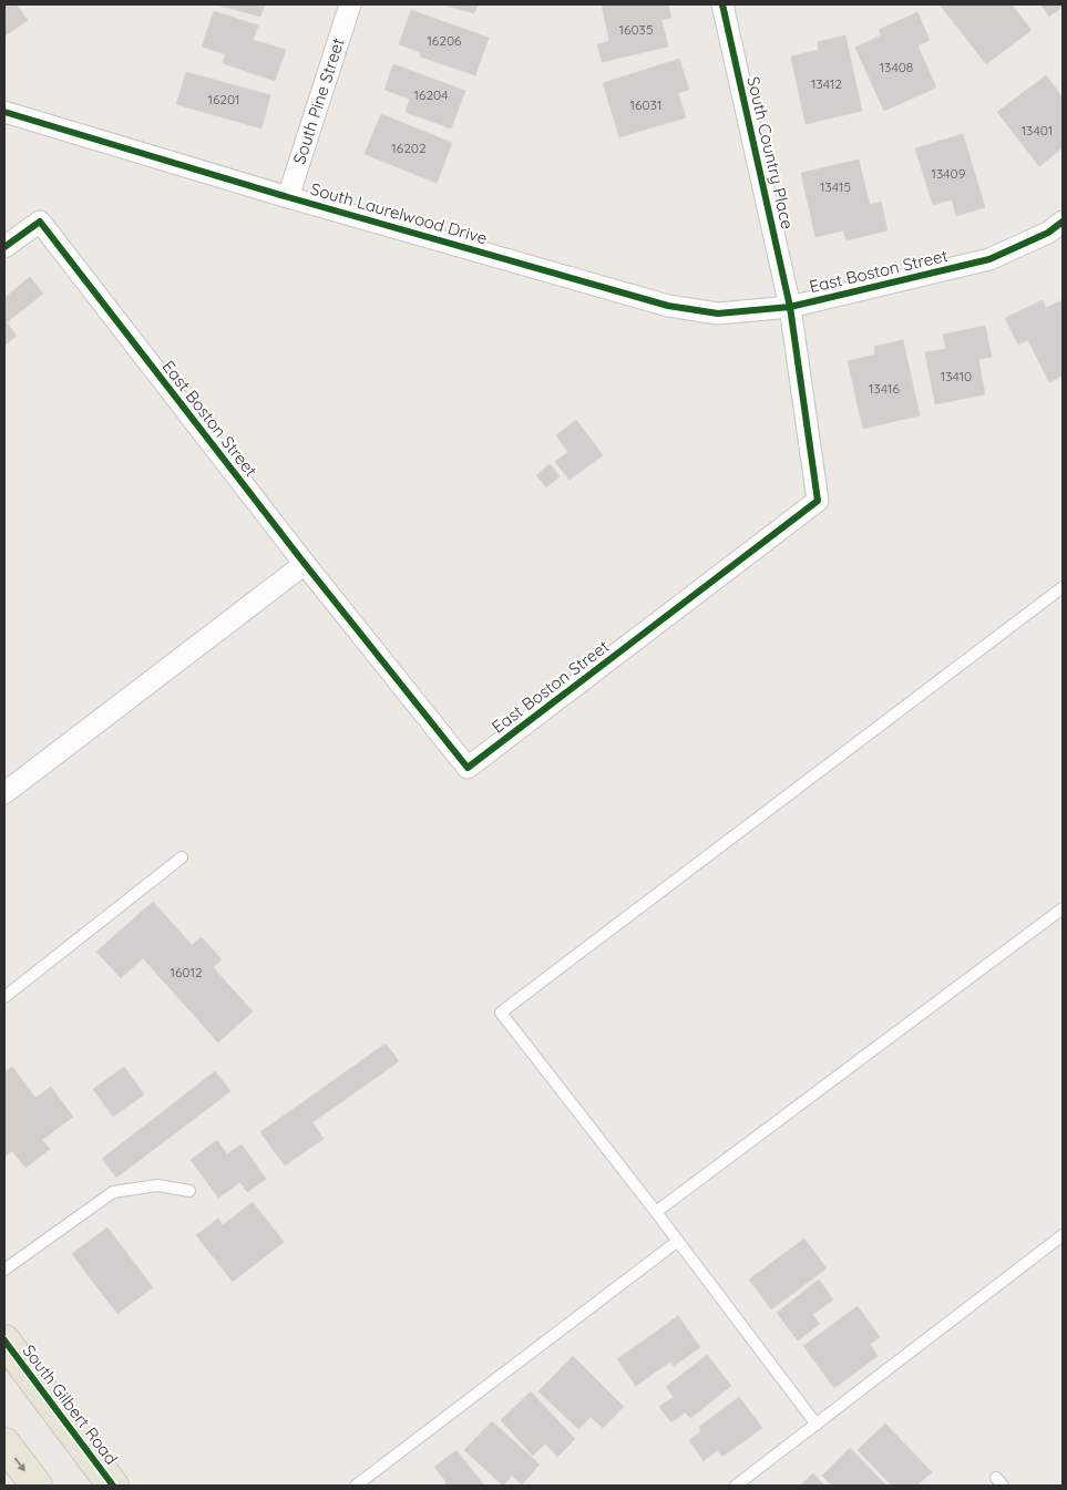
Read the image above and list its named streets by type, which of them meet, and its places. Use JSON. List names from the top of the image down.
{
  "streets": {
    "main road": ["South Gilbert Road"],
    "street": [
      "South Pine Street",
      "South Country Place",
      "South Laurelwood Drive",
      "East Boston Street"
    ]
  },
  "crossings": [
    ["South Pine Street", "South Laurelwood Drive"],
    ["South Country Place", "South Laurelwood Drive"],
    ["South Country Place", "East Boston Street"],
    ["South Laurelwood Drive", "East Boston Street"]
  ],
  "house_numbers": [
    "16035",
    "16206",
    "13408",
    "13412",
    "16204",
    "16201",
    "16031",
    "13401",
    "16202",
    "13409",
    "13415",
    "13410",
    "13416",
    "16012"
  ]
}
